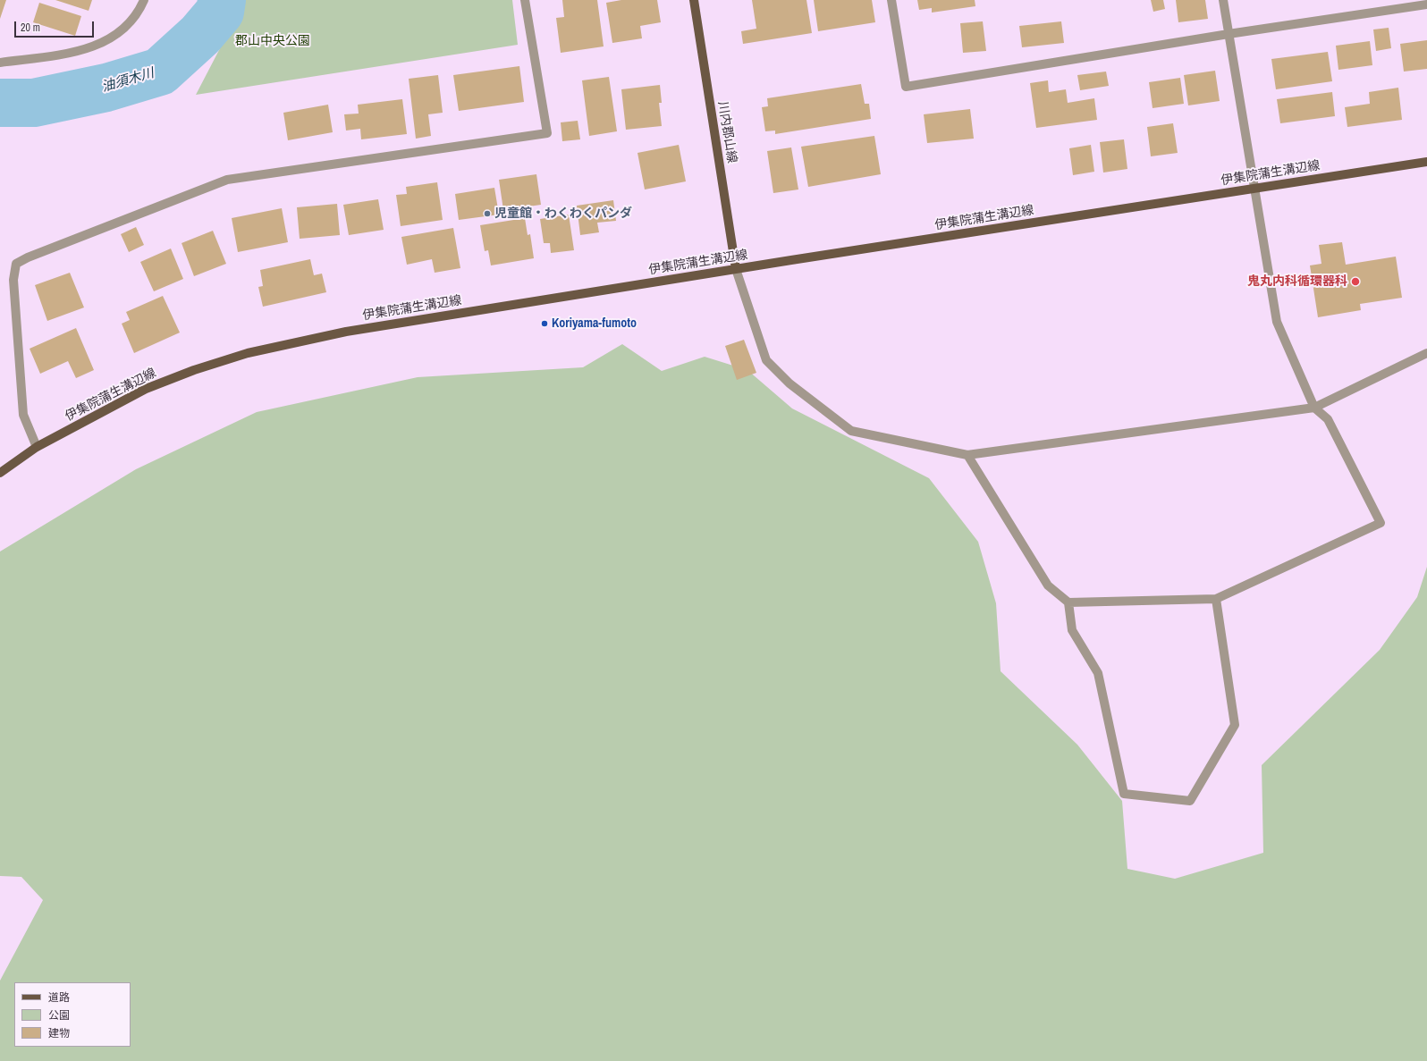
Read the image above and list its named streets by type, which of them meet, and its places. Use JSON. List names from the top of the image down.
{
  "streets": {
    "main road": ["川内郡山線", "伊集院蒲生溝辺線"]
  },
  "crossings": [
    ["川内郡山線", "伊集院蒲生溝辺線"]
  ],
  "water": ["油須木川"],
  "parks": ["郡山中央公園"],
  "places": ["児童館・わくわくパンダ", "鬼丸内科循環器科", "Koriyama-fumoto"],
  "legend": ["道路", "公園", "建物"],
  "scale_bar": "20 m"
}
